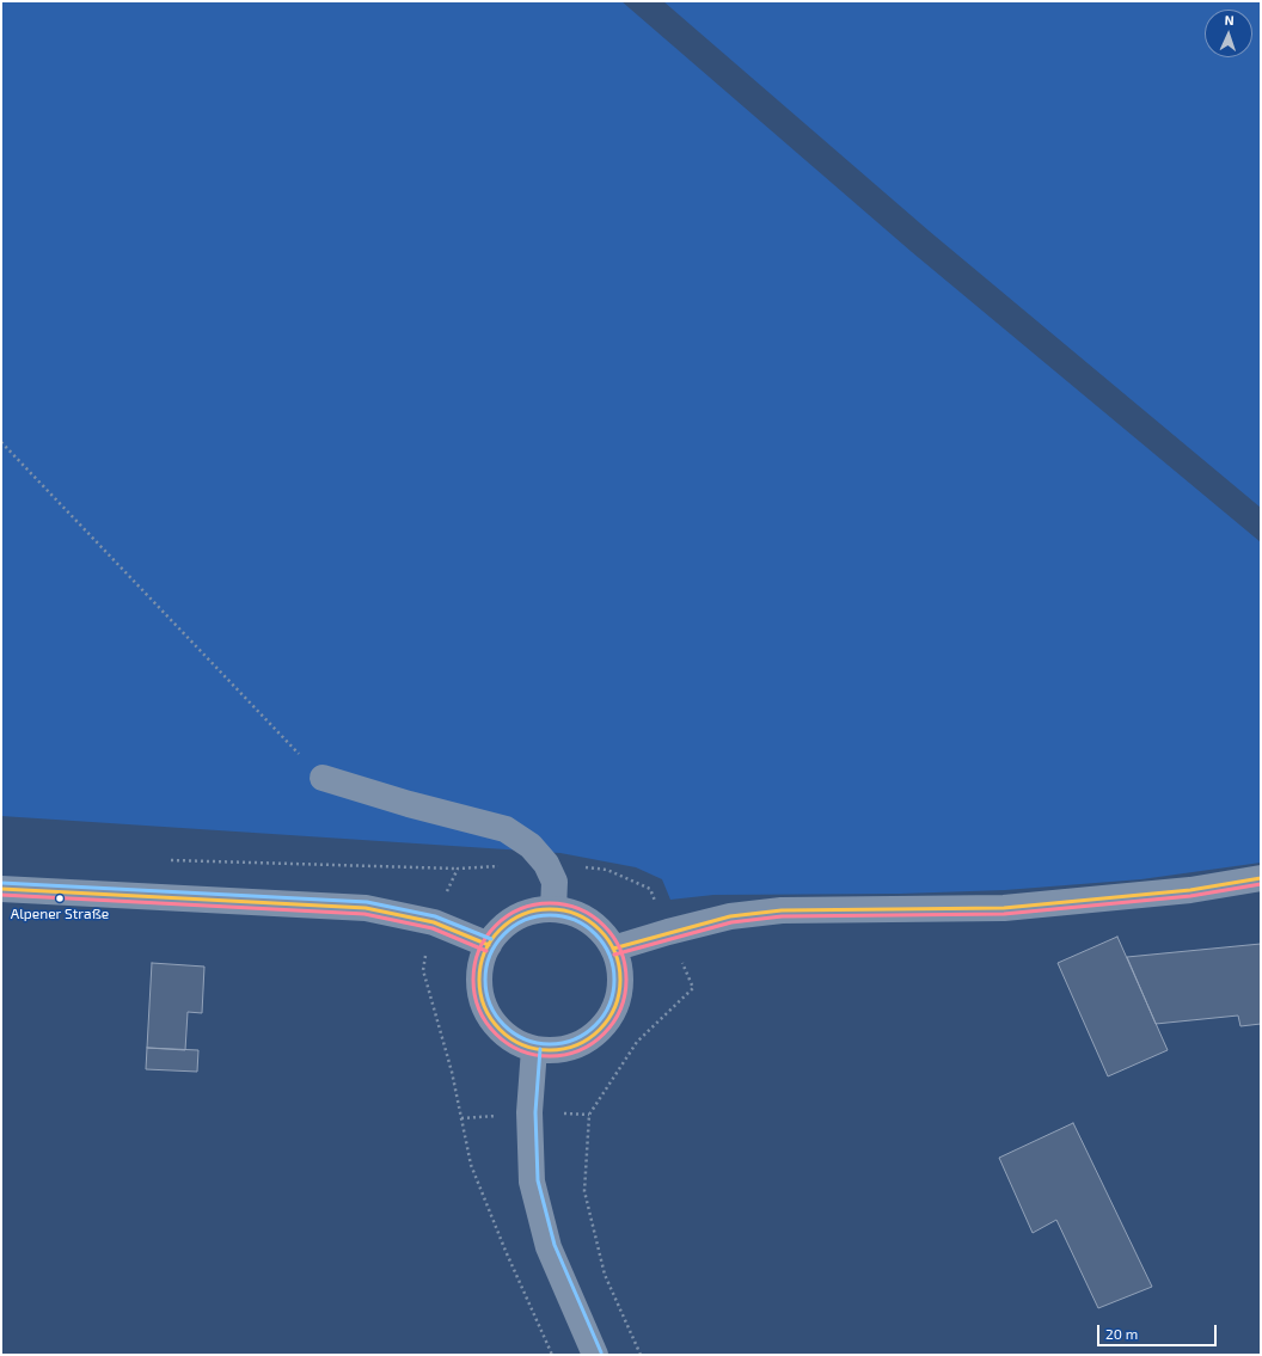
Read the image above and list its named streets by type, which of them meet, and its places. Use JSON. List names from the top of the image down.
{
  "places": ["Alpener Straße"],
  "scale_bar": "20 m",
  "north": "top"
}
